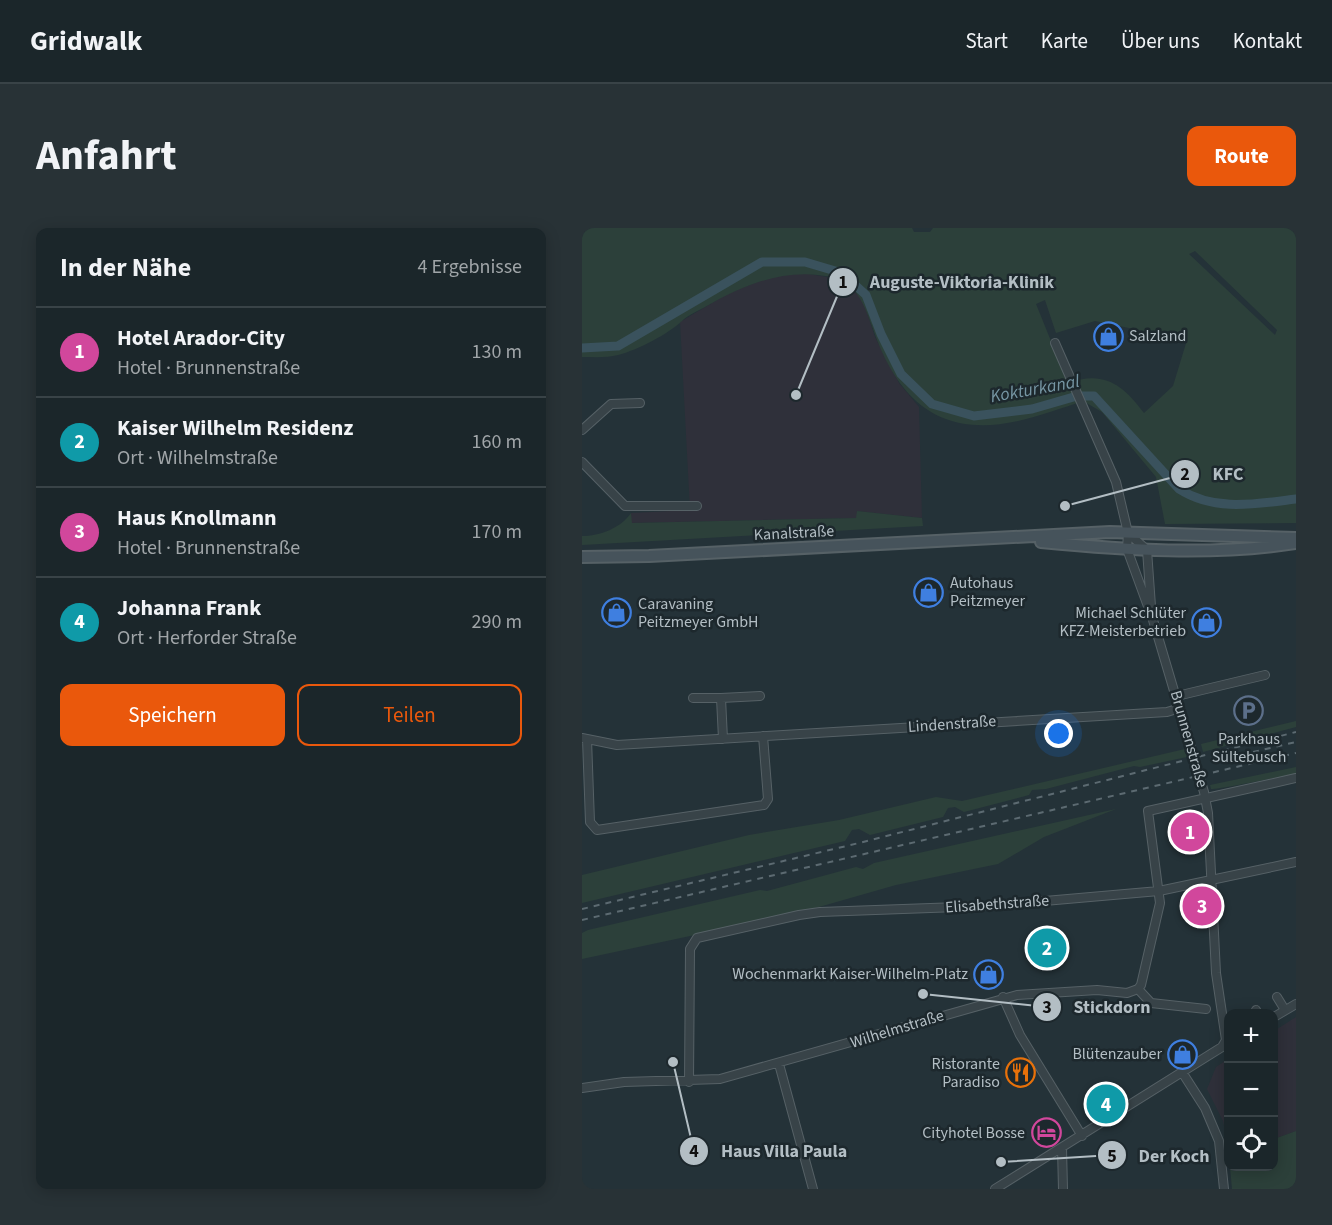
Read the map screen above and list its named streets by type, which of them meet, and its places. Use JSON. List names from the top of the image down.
{
  "streets": {
    "main road": ["Kanalstraße"],
    "street": [
      "Lindenstraße",
      "Brunnenstraße",
      "Elisabethstraße",
      "Wilhelmstraße"
    ]
  },
  "crossings": [
    ["Kanalstraße", "Brunnenstraße"],
    ["Lindenstraße", "Brunnenstraße"],
    ["Brunnenstraße", "Elisabethstraße"],
    ["Elisabethstraße", "Wilhelmstraße"]
  ],
  "water": ["Kokturkanal"],
  "places": {
    "shop": [
      "Salzland",
      "Autohaus Peitzmeyer",
      "Caravaning Peitzmeyer GmbH",
      "Michael Schlüter KFZ-Meisterbetrieb",
      "Wochenmarkt Kaiser-Wilhelm-Platz",
      "Blütenzauber"
    ],
    "other": [
      "Auguste-Viktoria-Klinik",
      "KFC",
      "Stickdorn",
      "Haus Villa Paula",
      "Der Koch"
    ],
    "parking": ["Parkhaus Sültebusch"],
    "restaurant": ["Ristorante Paradiso"],
    "hotel": ["Cityhotel Bosse"]
  },
  "page": {
    "header": "Gridwalk",
    "nav": [
      "Start",
      "Karte",
      "Über uns",
      "Kontakt"
    ],
    "title": "Anfahrt",
    "buttons": [
      "Route",
      ["Speichern", "Teilen"]
    ],
    "heading": ["In der Nähe", "4 Ergebnisse"],
    "list": [
      {
        "mark": "1",
        "name": "Hotel Arador-City",
        "note": "Hotel · Brunnenstraße",
        "value": "130 m"
      },
      {
        "mark": "2",
        "name": "Kaiser Wilhelm Residenz",
        "note": "Ort · Wilhelmstraße",
        "value": "160 m"
      },
      {
        "mark": "3",
        "name": "Haus Knollmann",
        "note": "Hotel · Brunnenstraße",
        "value": "170 m"
      },
      {
        "mark": "4",
        "name": "Johanna Frank",
        "note": "Ort · Herforder Straße",
        "value": "290 m"
      }
    ],
    "pins": [
      "1",
      "3",
      "2",
      "4"
    ],
    "map_buttons": ["+", "−"]
  }
}
